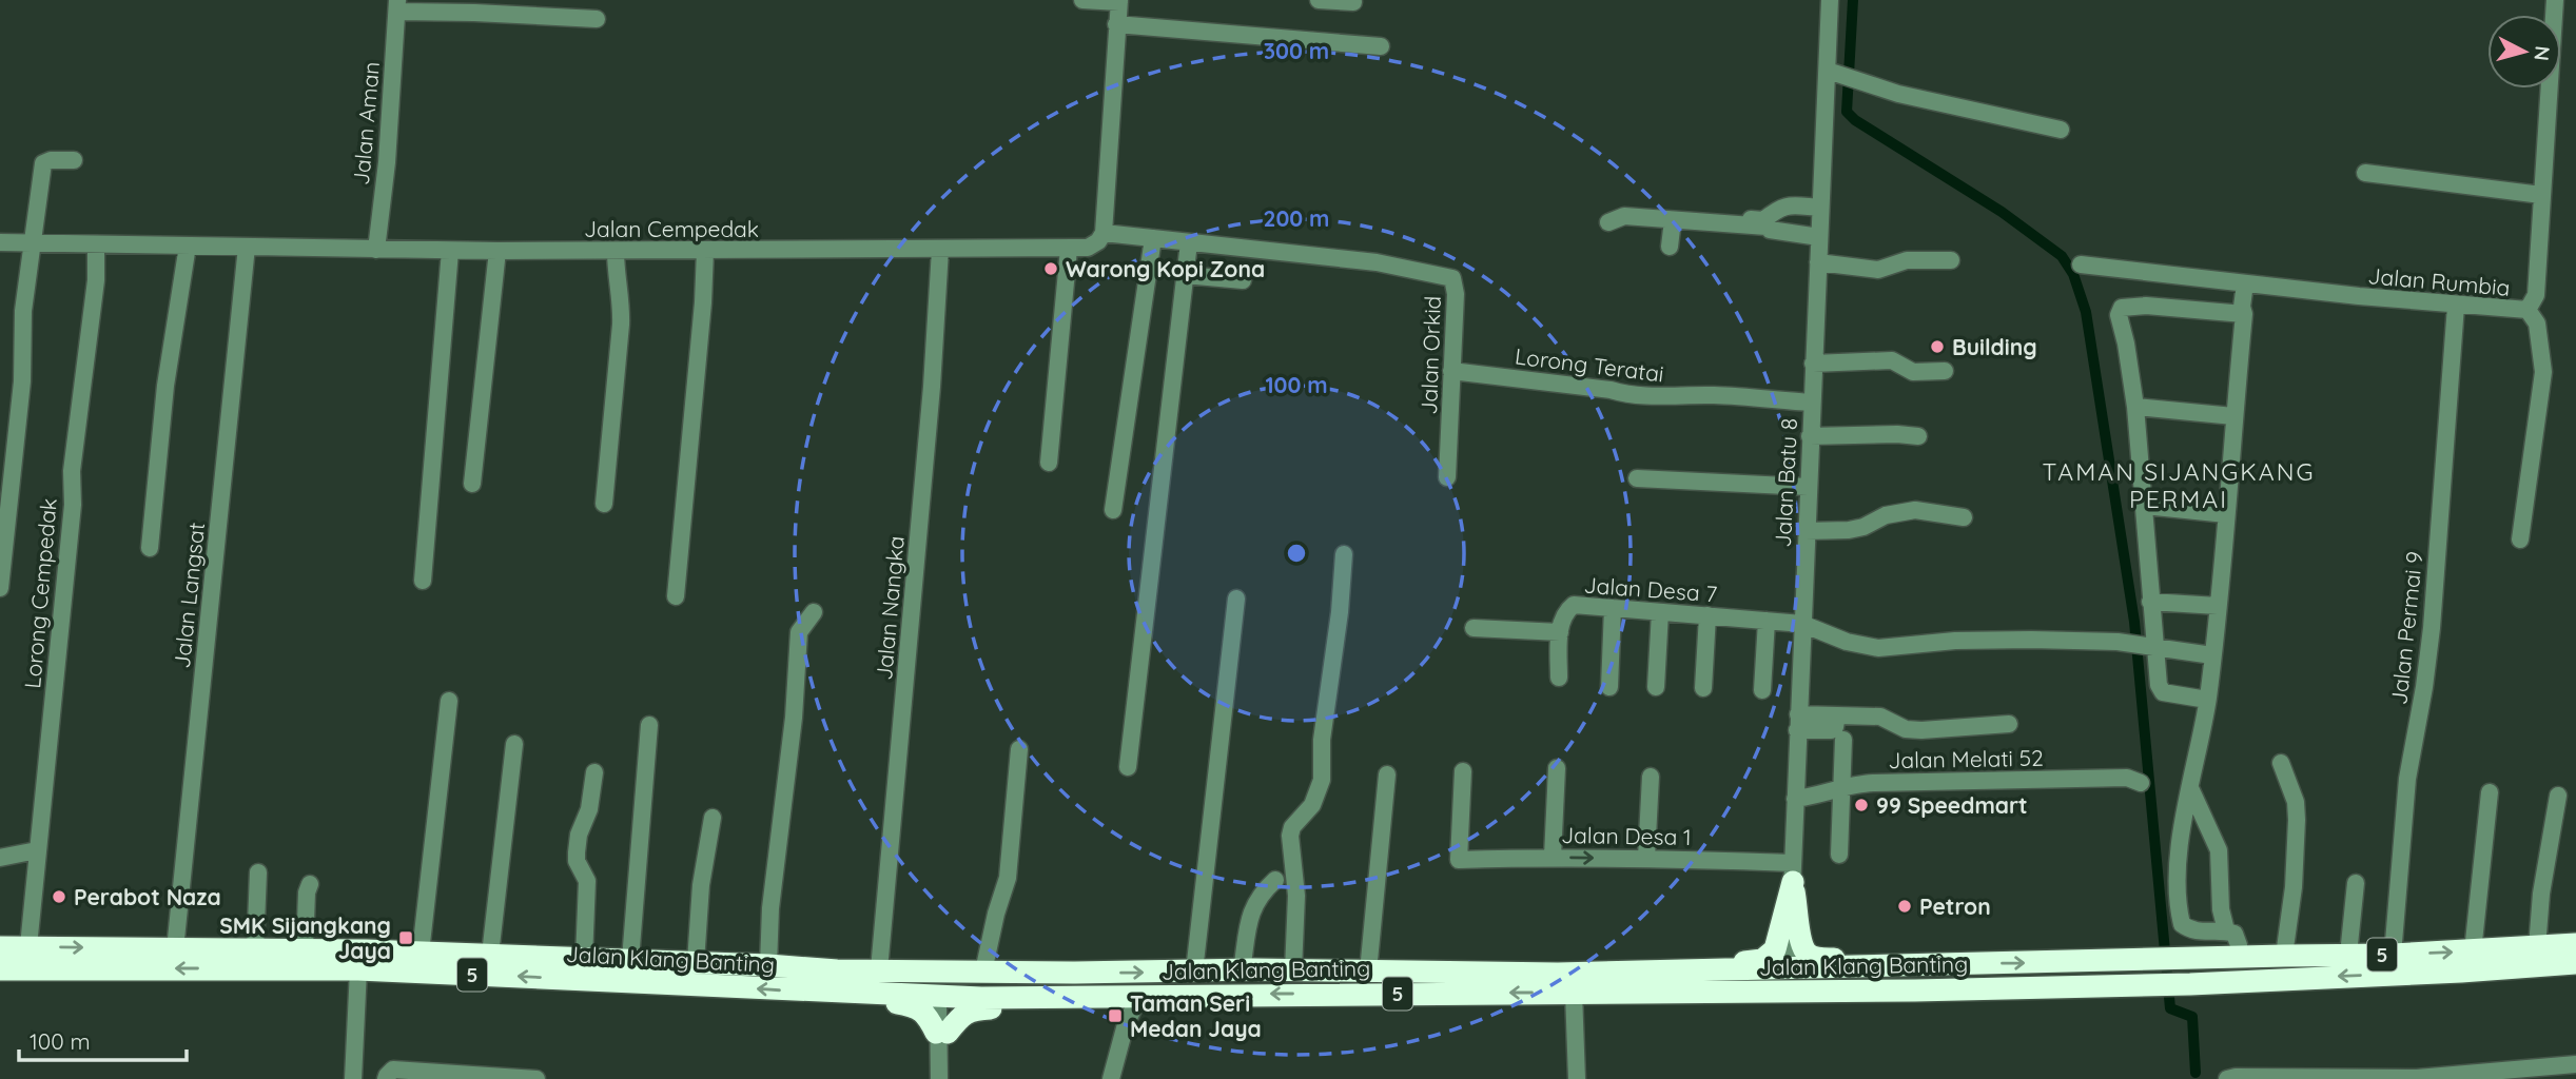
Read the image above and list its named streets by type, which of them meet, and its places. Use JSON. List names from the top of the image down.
{
  "streets": {
    "highway": ["5", "Jalan Klang Banting"],
    "street": [
      "Jalan Aman",
      "Jalan Cempedak",
      "Jalan Rumbia",
      "Jalan Orkid",
      "Lorong Teratai",
      "Jalan Batu 8",
      "Jalan Desa 7",
      "Lorong Cempedak",
      "Jalan Langsat",
      "Jalan Nangka",
      "Jalan Permai 9",
      "Jalan Melati 52",
      "Jalan Desa 1"
    ]
  },
  "crossings": [
    ["Jalan Aman", "Jalan Cempedak"],
    ["Jalan Cempedak", "Jalan Orkid"],
    ["Jalan Cempedak", "Lorong Cempedak"],
    ["Jalan Cempedak", "Jalan Langsat"],
    ["Jalan Cempedak", "Jalan Nangka"],
    ["Jalan Rumbia", "Jalan Permai 9"],
    ["Jalan Orkid", "Lorong Teratai"],
    ["Lorong Teratai", "Jalan Batu 8"],
    ["Jalan Batu 8", "Jalan Desa 7"],
    ["Jalan Batu 8", "Jalan Melati 52"],
    ["Jalan Batu 8", "Jalan Desa 1"],
    ["Jalan Batu 8", "Jalan Klang Banting"],
    ["Lorong Cempedak", "Jalan Klang Banting"],
    ["Jalan Langsat", "Jalan Klang Banting"],
    ["Jalan Nangka", "Jalan Klang Banting"],
    ["Jalan Permai 9", "Jalan Klang Banting"]
  ],
  "districts": ["TAMAN SIJANGKANG PERMAI"],
  "places": {
    "other": [
      "Warong Kopi Zona",
      "Building",
      "99 Speedmart",
      "Perabot Naza",
      "Petron"
    ],
    "transit": ["SMK Sijangkang Jaya", "Taman Seri Medan Jaya"]
  },
  "scale_bar": "100 m",
  "north": "right",
  "rings": ["300 m", "200 m", "100 m"]
}
